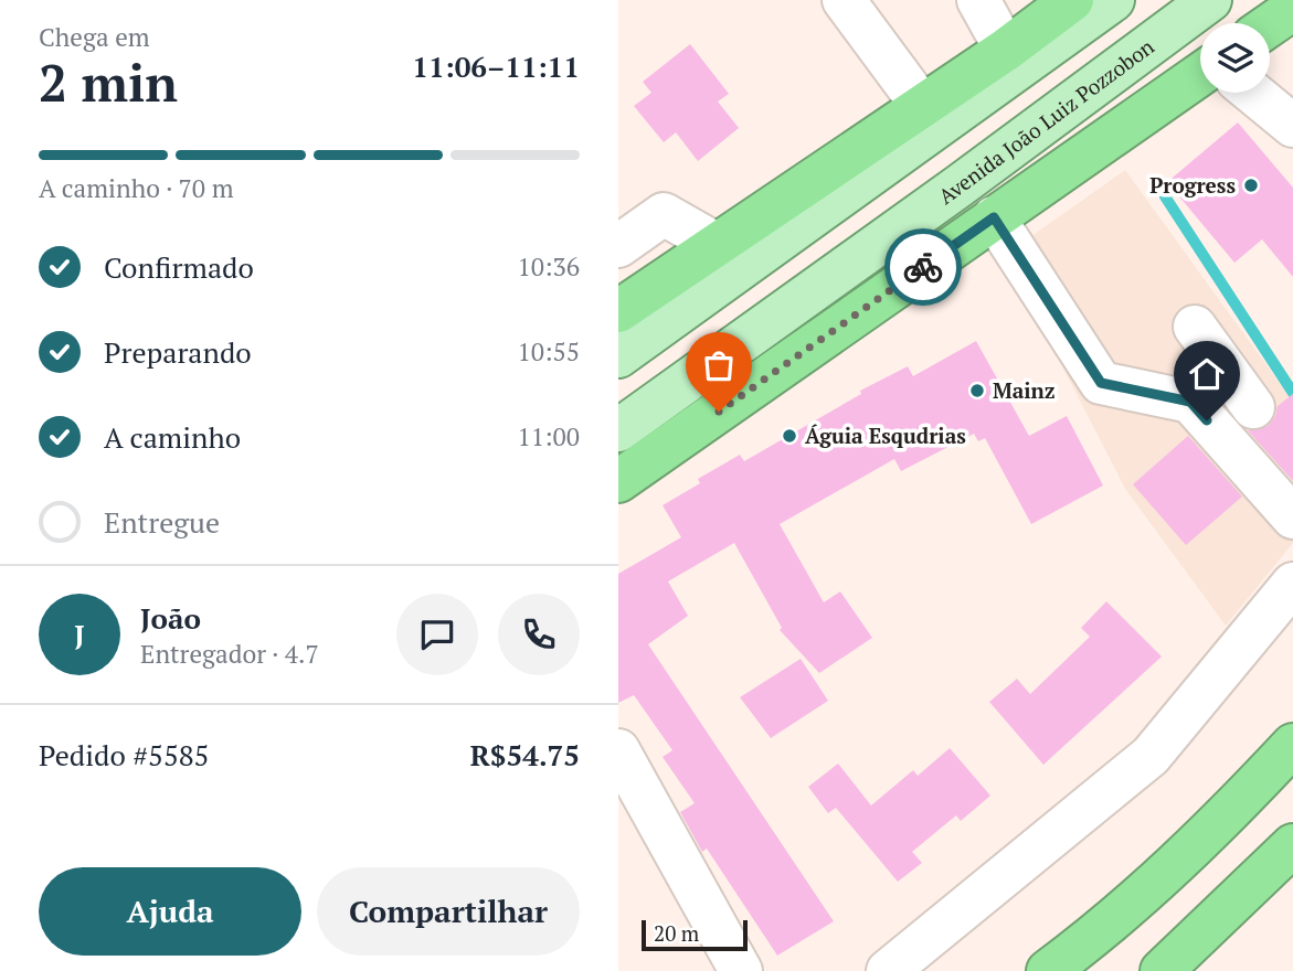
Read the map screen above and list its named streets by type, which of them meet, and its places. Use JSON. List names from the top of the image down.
{
  "streets": {
    "main road": ["Avenida João Luiz Pozzobon"]
  },
  "places": ["Progress", "Mainz", "Águia Esqudrias"],
  "scale_bar": "20 m",
  "page": {
    "heading": ["2 min", "Chega em", "11:06–11:11"],
    "panel": [
      "João",
      "Entregador · 4.7",
      "Pedido #5585",
      "R$54.75"
    ],
    "bar": "A caminho · 70 m",
    "list": [
      ["Confirmado", "10:36"],
      ["Preparando", "10:55"],
      ["A caminho", "11:00"],
      "Entregue"
    ],
    "round": "J",
    "buttons": ["Ajuda", "Compartilhar"],
    "scale": "20 m"
  }
}
